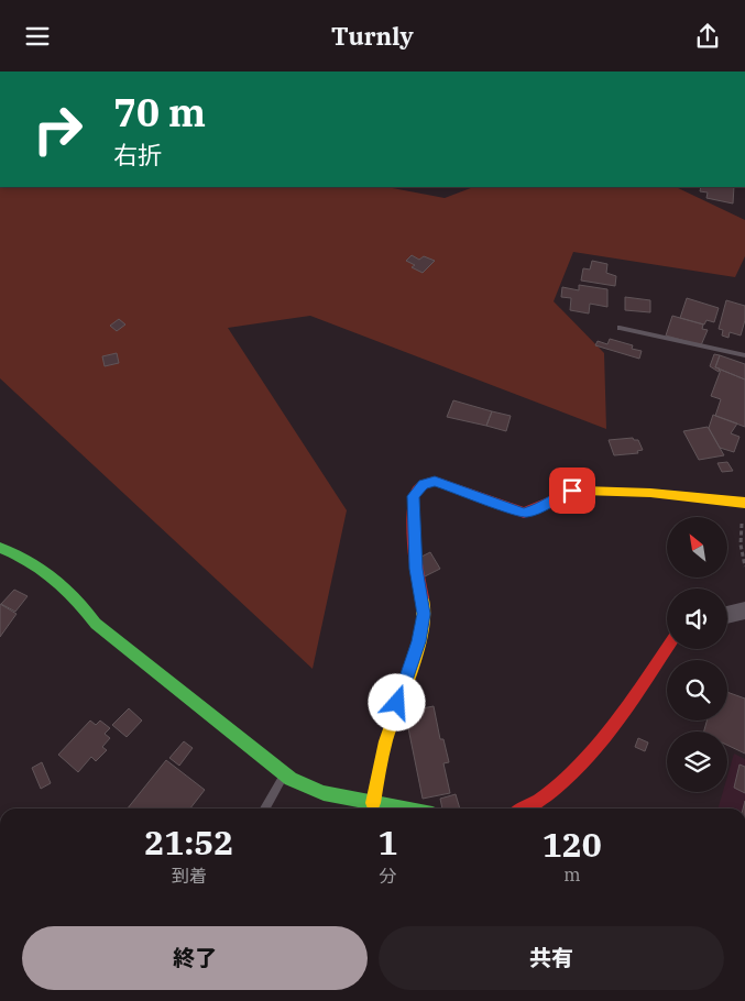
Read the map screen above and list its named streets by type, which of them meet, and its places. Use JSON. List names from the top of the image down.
{
  "north": "top left",
  "page": {
    "header": "Turnly",
    "turn": ["70 m", "右折"],
    "eta": [
      "21:52",
      "到着",
      "1",
      "分",
      "120",
      "m"
    ],
    "buttons": ["終了", "共有"]
  }
}
